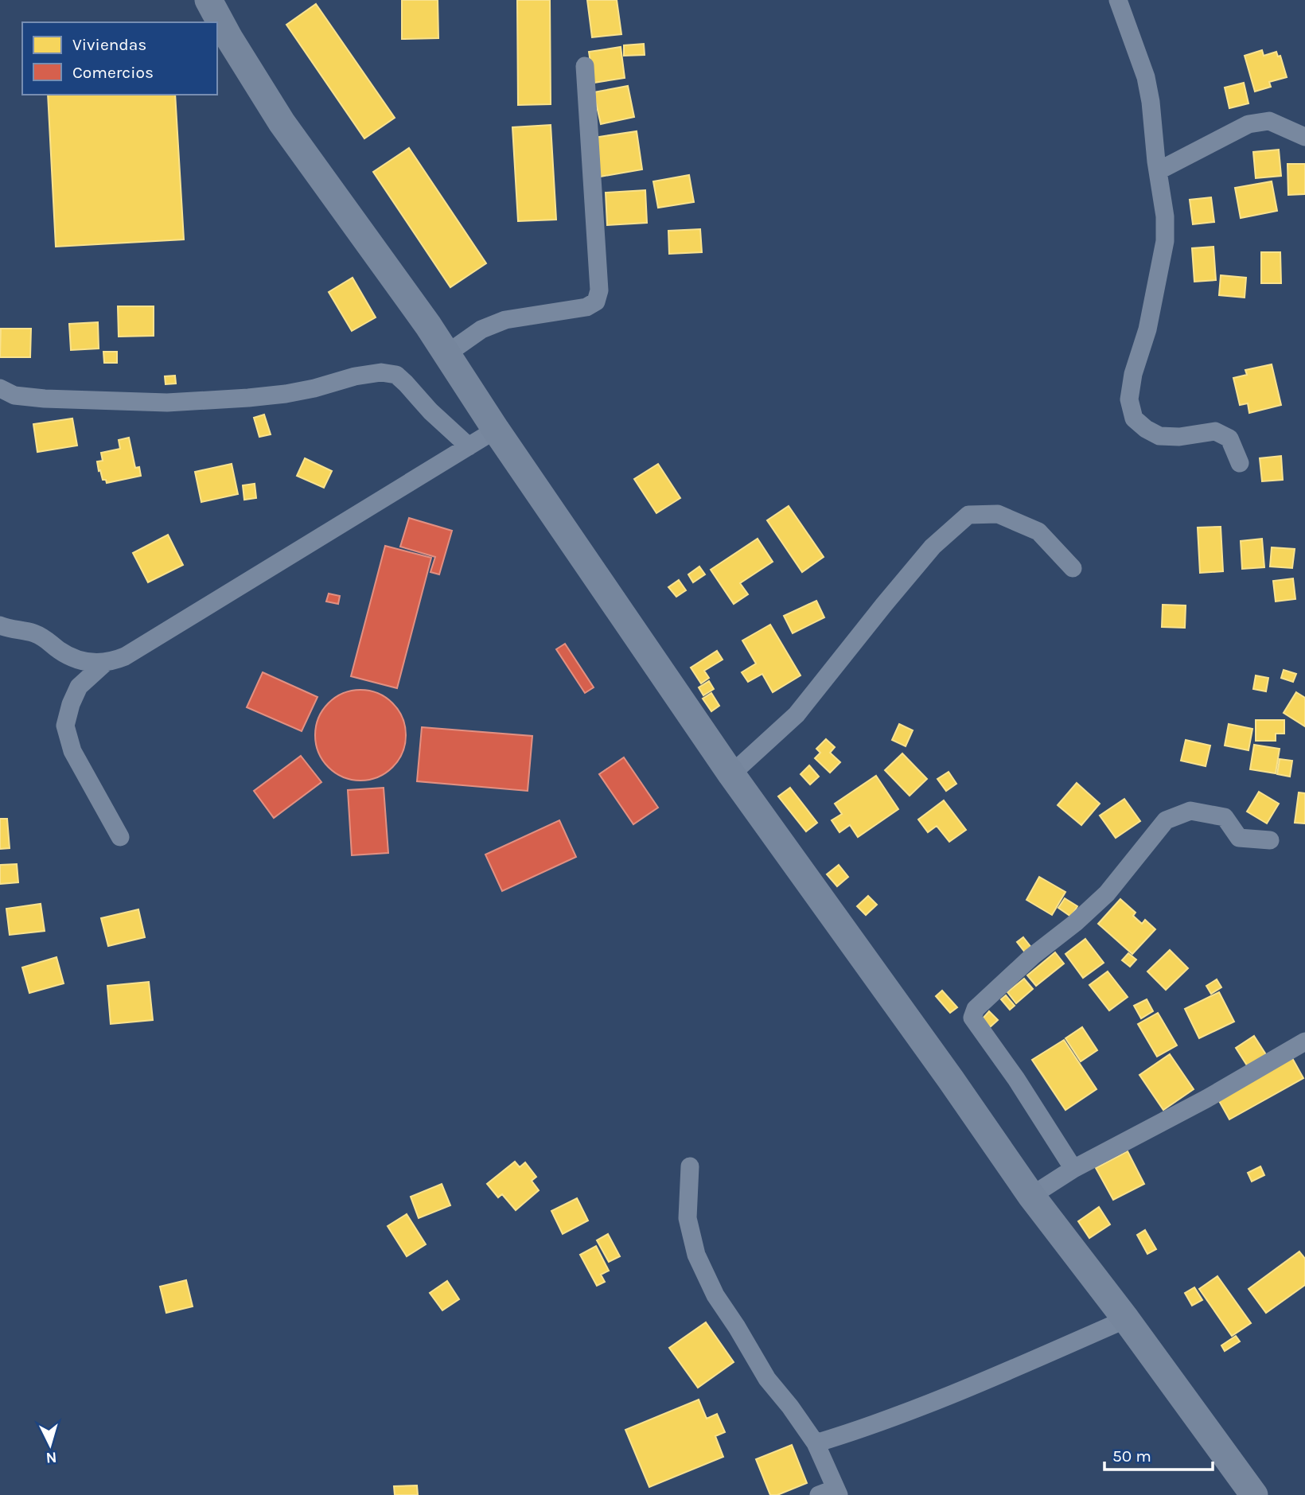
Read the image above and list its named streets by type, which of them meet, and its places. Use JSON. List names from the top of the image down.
{
  "legend": ["Viviendas", "Comercios"],
  "scale_bar": "50 m",
  "north": "bottom"
}
